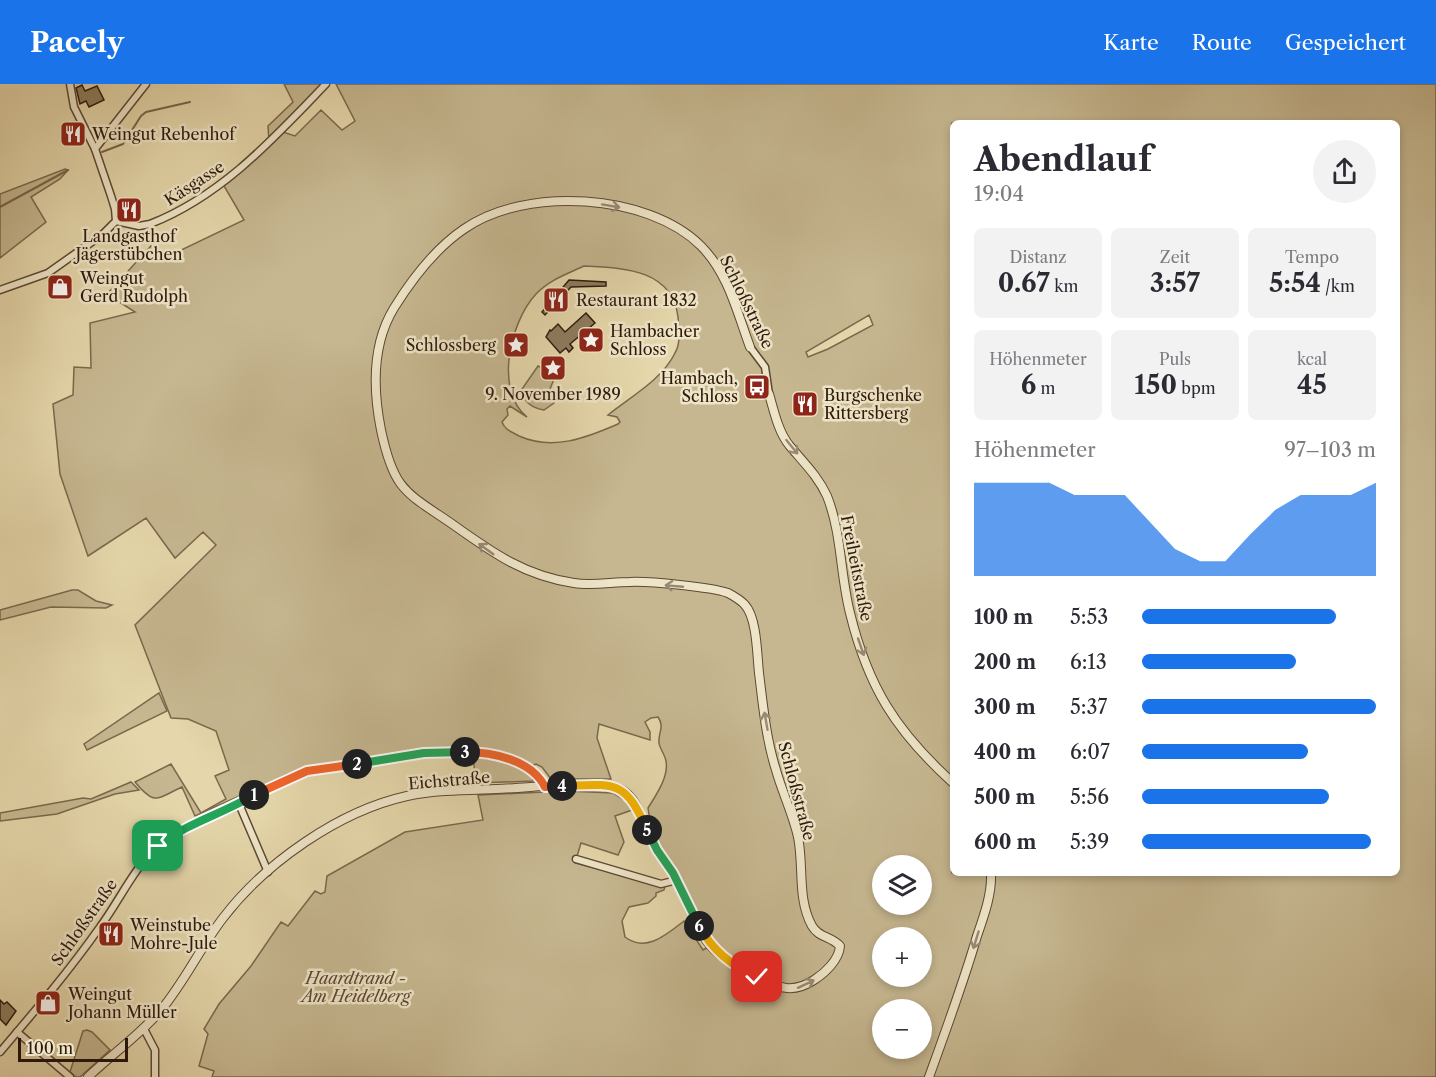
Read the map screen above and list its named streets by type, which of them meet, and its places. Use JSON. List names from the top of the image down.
{
  "streets": {
    "street": [
      "Käsgasse",
      "Schloßstraße",
      "Freiheitstraße",
      "Eichstraße"
    ]
  },
  "crossings": [
    ["Schloßstraße", "Freiheitstraße"],
    ["Schloßstraße", "Eichstraße"]
  ],
  "one_way": ["Freiheitstraße"],
  "parks": ["Haardtrand - Am Heidelberg"],
  "places": {
    "restaurant": [
      "Weingut Rebenhof",
      "Landgasthof Jägerstübchen",
      "Restaurant 1832",
      "Burgschenke Rittersberg",
      "Weinstube Mohre-Jule"
    ],
    "shop": ["Weingut Gerd Rudolph", "Weingut Johann Müller"],
    "place": ["Hambacher Schloss", "Schlossberg", "9. November 1989"],
    "bus stop": ["Hambach, Schloss"]
  },
  "scale_bar": "100 m",
  "page": {
    "header": "Pacely",
    "nav": ["Karte", "Route", "Gespeichert"],
    "heading": ["Abendlauf", "19:04"],
    "stats": [
      ["Distanz", "0.67 km"],
      ["Zeit", "3:57"],
      ["Tempo", "5:54 /km"],
      ["Höhenmeter", "6 m"],
      ["Puls", "150 bpm"],
      ["kcal", "45"]
    ],
    "chart": ["Höhenmeter", "97–103 m"],
    "list": [
      {
        "name": "100 m",
        "note": "5:53"
      },
      {
        "name": "200 m",
        "note": "6:13"
      },
      {
        "name": "300 m",
        "note": "5:37"
      },
      {
        "name": "400 m",
        "note": "6:07"
      },
      {
        "name": "500 m",
        "note": "5:56"
      },
      {
        "name": "600 m",
        "note": "5:39"
      }
    ],
    "pins": [
      "3",
      "2",
      "4",
      "1",
      "5",
      "6"
    ],
    "map_buttons": ["+", "−"],
    "scale": "100 m"
  }
}
